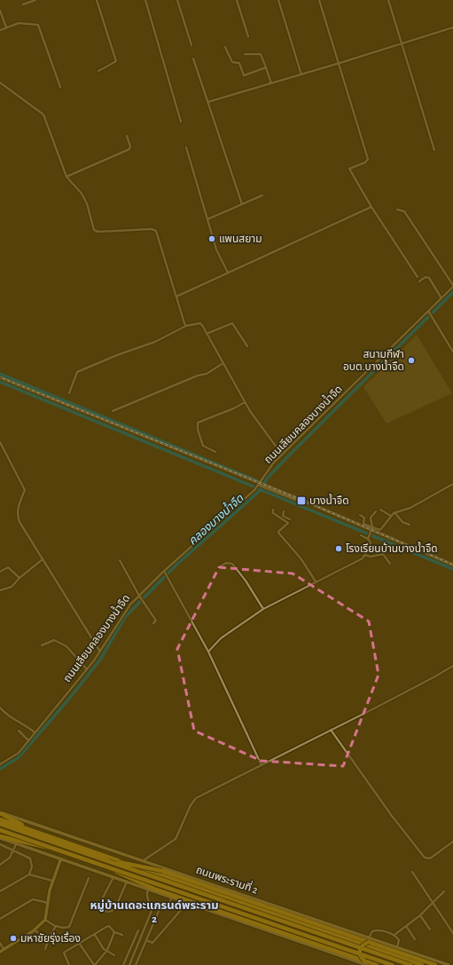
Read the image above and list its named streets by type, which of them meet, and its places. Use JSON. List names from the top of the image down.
{
  "streets": {
    "highway": ["ถนนพระรามที่ 2"],
    "street": ["ถนนเลียบคลองบางน้ำจืด"]
  },
  "districts": ["หมู่บ้านเดอะแกรนด์พระราม 2"],
  "water": ["คลองบางน้ำจืด"],
  "places": {
    "other": [
      "แพนสยาม",
      "สนามกีฬา อบต.บางน้ำจืด",
      "โรงเรียนบ้านบางนํ้าจืด",
      "มหาชัยรุ่งเรื่อง"
    ],
    "transit": ["บางน้ำจืด"]
  }
}
